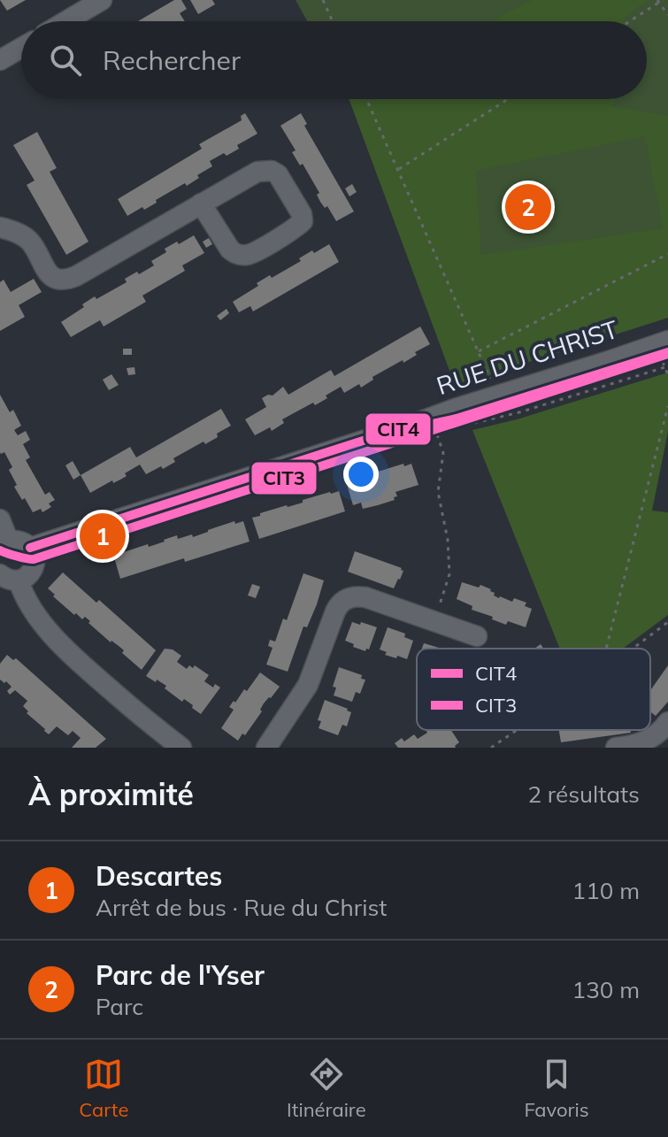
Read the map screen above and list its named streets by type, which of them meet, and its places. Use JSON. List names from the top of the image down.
{
  "streets": {
    "street": ["RUE DU CHRIST"]
  },
  "lines": ["transit line CIT4", "transit line CIT3"],
  "legend": ["CIT4", "CIT3"],
  "page": {
    "search": "Rechercher",
    "pins": ["2", "1"],
    "heading": ["À proximité", "2 résultats"],
    "list": [
      {
        "mark": "1",
        "name": "Descartes",
        "note": "Arrêt de bus · Rue du Christ",
        "value": "110 m"
      },
      {
        "mark": "2",
        "name": "Parc de l'Yser",
        "note": "Parc",
        "value": "130 m"
      }
    ],
    "nav": ["Carte", "Itinéraire", "Favoris"]
  }
}
